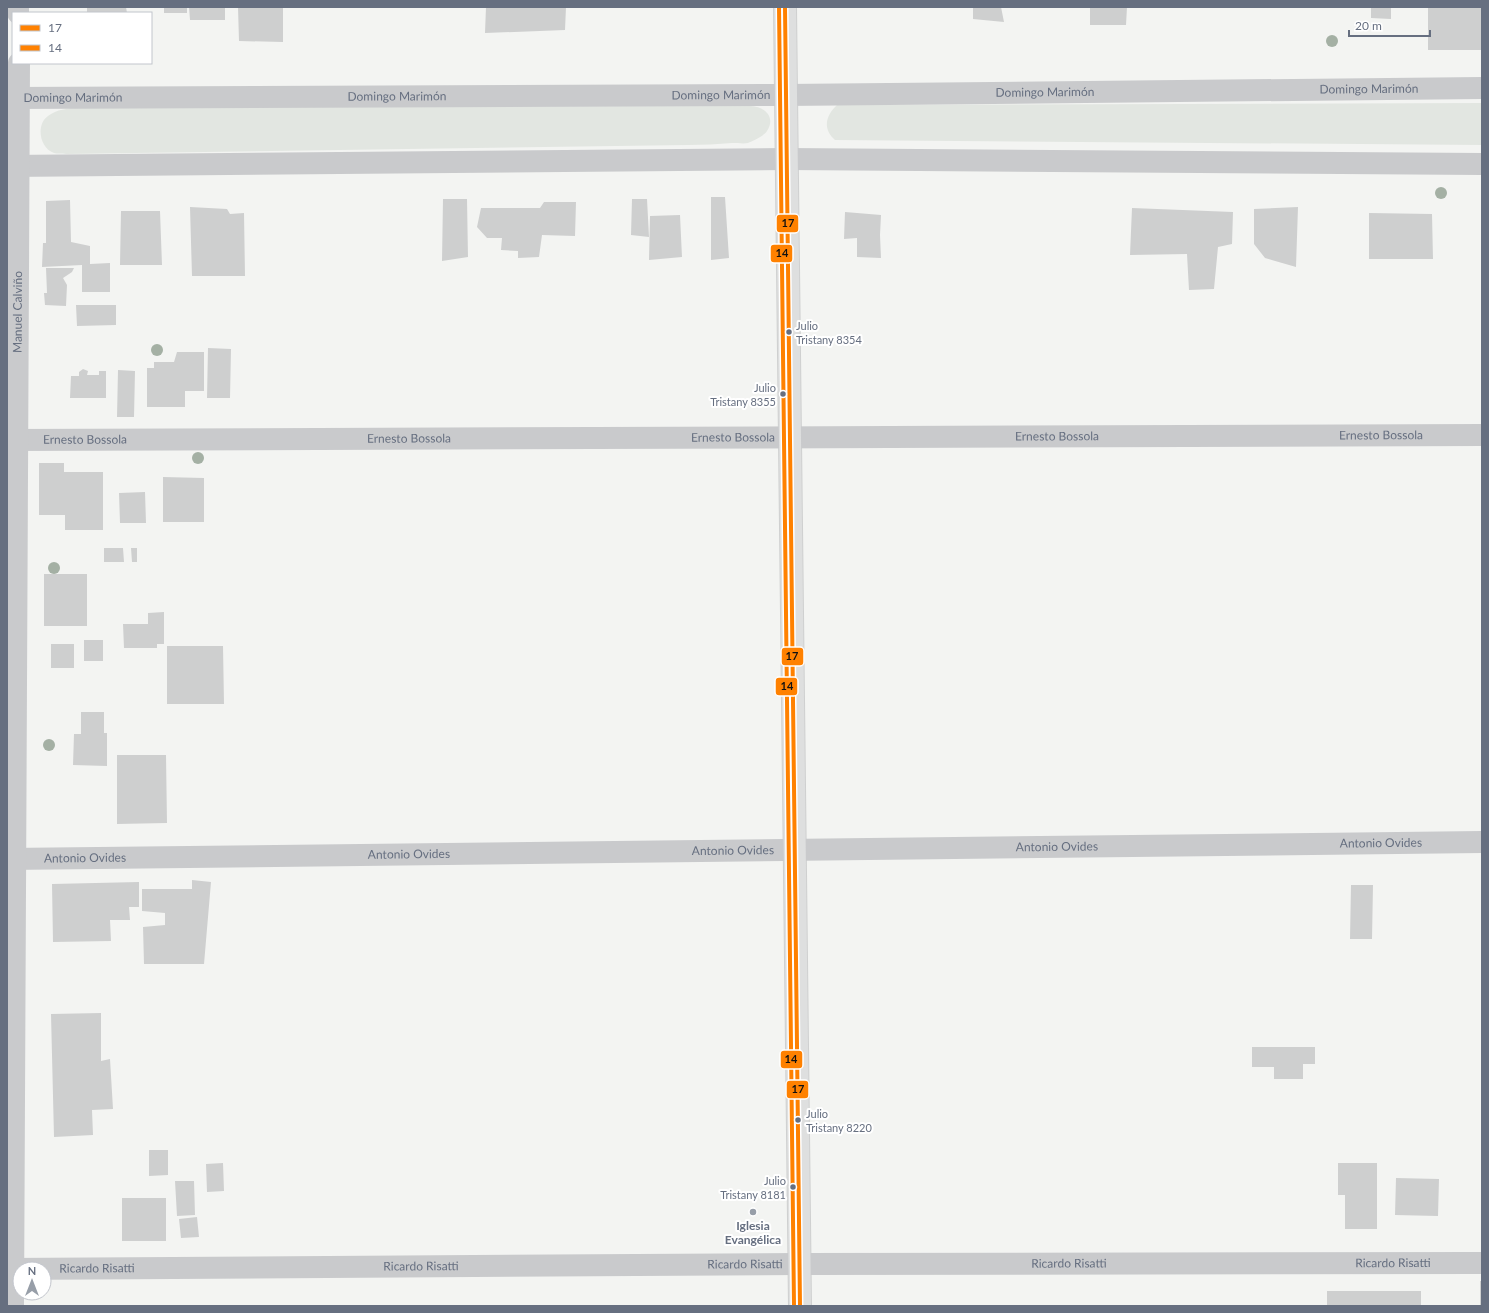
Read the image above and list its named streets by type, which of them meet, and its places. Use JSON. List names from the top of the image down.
{
  "streets": {
    "street": [
      "Domingo Marimón",
      "Manuel Calviño",
      "Ernesto Bossola",
      "Antonio Ovides",
      "Ricardo Risatti"
    ]
  },
  "crossings": [
    ["Domingo Marimón", "Manuel Calviño"],
    ["Manuel Calviño", "Ernesto Bossola"],
    ["Manuel Calviño", "Antonio Ovides"],
    ["Manuel Calviño", "Ricardo Risatti"]
  ],
  "places": [
    "Julio Tristany 8354",
    "Julio Tristany 8355",
    "Julio Tristany 8220",
    "Julio Tristany 8181",
    "Iglesia Evangélica"
  ],
  "lines": ["transit line 17", "transit line 14"],
  "legend": ["17", "14"],
  "scale_bar": "20 m",
  "north": "top"
}
